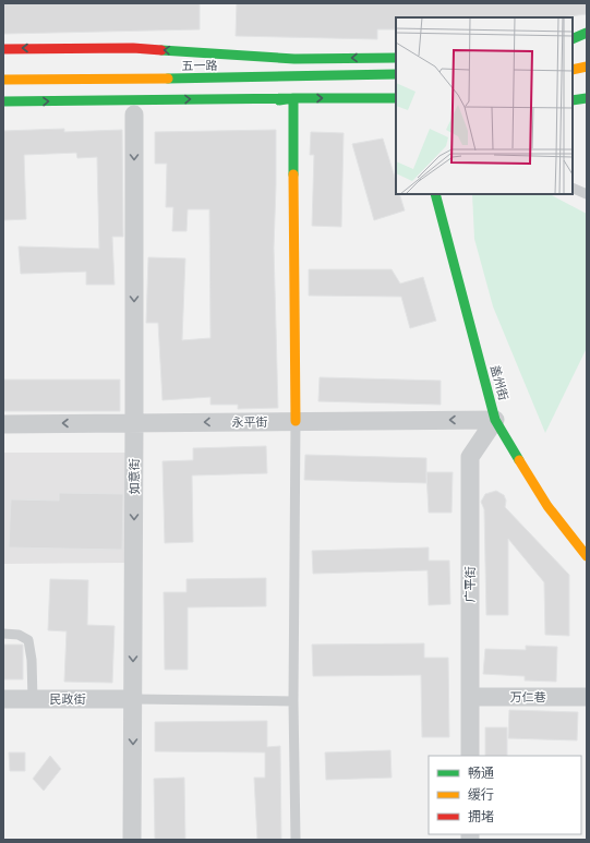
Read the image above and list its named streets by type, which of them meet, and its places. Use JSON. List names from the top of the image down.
{
  "streets": {
    "street": [
      "五一路",
      "盖州街",
      "永平街",
      "如意街",
      "广平街",
      "万仁巷",
      "民政街"
    ]
  },
  "crossings": [
    ["盖州街", "永平街"],
    ["盖州街", "广平街"],
    ["永平街", "如意街"],
    ["永平街", "广平街"],
    ["如意街", "民政街"],
    ["广平街", "万仁巷"]
  ],
  "one_way": ["永平街"],
  "legend": ["畅通", "缓行", "拥堵"]
}
